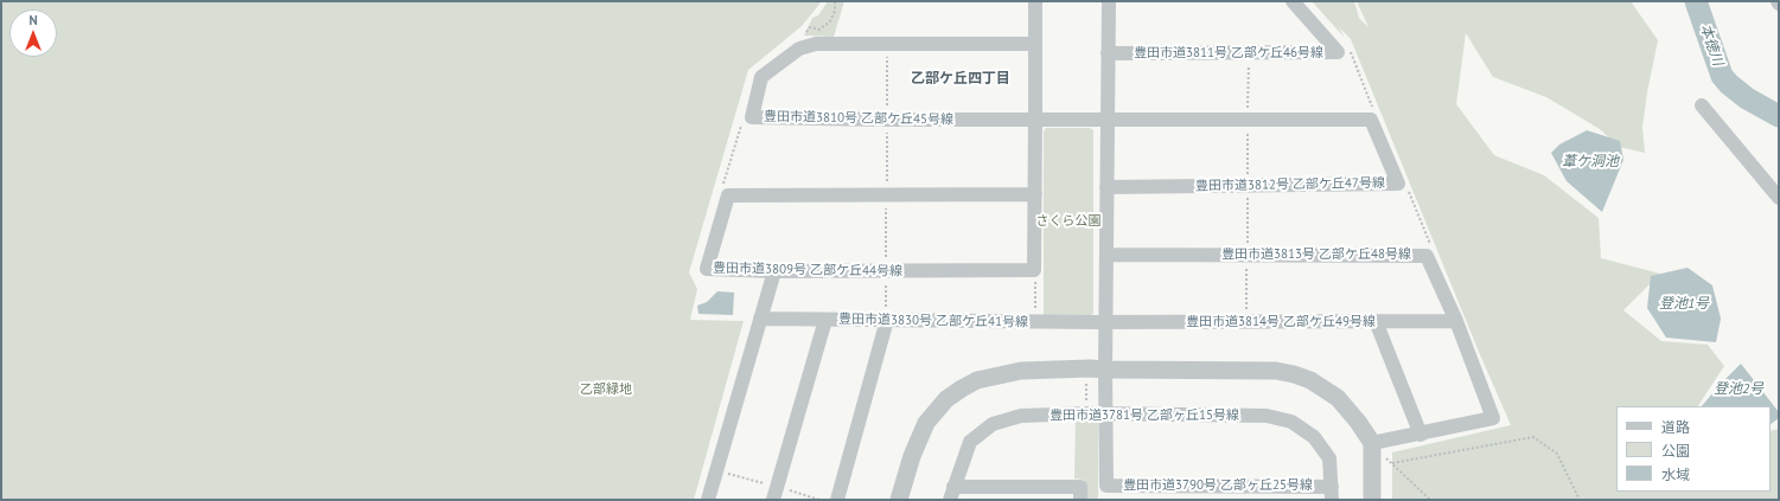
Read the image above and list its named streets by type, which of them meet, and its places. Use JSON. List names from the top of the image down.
{
  "streets": {
    "street": [
      "豊田市道3811号 乙部ケ丘46号線",
      "豊田市道3810号 乙部ケ丘45号線",
      "豊田市道3812号 乙部ケ丘47号線",
      "豊田市道3813号 乙部ケ丘48号線",
      "豊田市道3809号 乙部ケ丘44号線",
      "豊田市道3830号 乙部ケ丘41号線",
      "豊田市道3814号 乙部ケ丘49号線",
      "豊田市道3781号 乙部ヶ丘15号線",
      "豊田市道3790号 乙部ヶ丘25号線"
    ]
  },
  "crossings": [
    ["豊田市道3811号 乙部ケ丘46号線", "豊田市道3790号 乙部ヶ丘25号線"],
    ["豊田市道3810号 乙部ケ丘45号線", "豊田市道3812号 乙部ケ丘47号線"],
    ["豊田市道3810号 乙部ケ丘45号線", "豊田市道3790号 乙部ヶ丘25号線"],
    ["豊田市道3812号 乙部ケ丘47号線", "豊田市道3790号 乙部ヶ丘25号線"],
    ["豊田市道3813号 乙部ケ丘48号線", "豊田市道3814号 乙部ケ丘49号線"],
    ["豊田市道3813号 乙部ケ丘48号線", "豊田市道3790号 乙部ヶ丘25号線"],
    ["豊田市道3830号 乙部ケ丘41号線", "豊田市道3814号 乙部ケ丘49号線"],
    ["豊田市道3830号 乙部ケ丘41号線", "豊田市道3790号 乙部ヶ丘25号線"],
    ["豊田市道3814号 乙部ケ丘49号線", "豊田市道3790号 乙部ヶ丘25号線"],
    ["豊田市道3781号 乙部ヶ丘15号線", "豊田市道3790号 乙部ヶ丘25号線"]
  ],
  "districts": ["乙部ケ丘四丁目"],
  "water": [
    "本徳川",
    "葦ケ洞池",
    "登池1号",
    "登池2号"
  ],
  "parks": ["さくら公園", "乙部緑地"],
  "legend": ["道路", "公園", "水域"],
  "north": "top"
}
